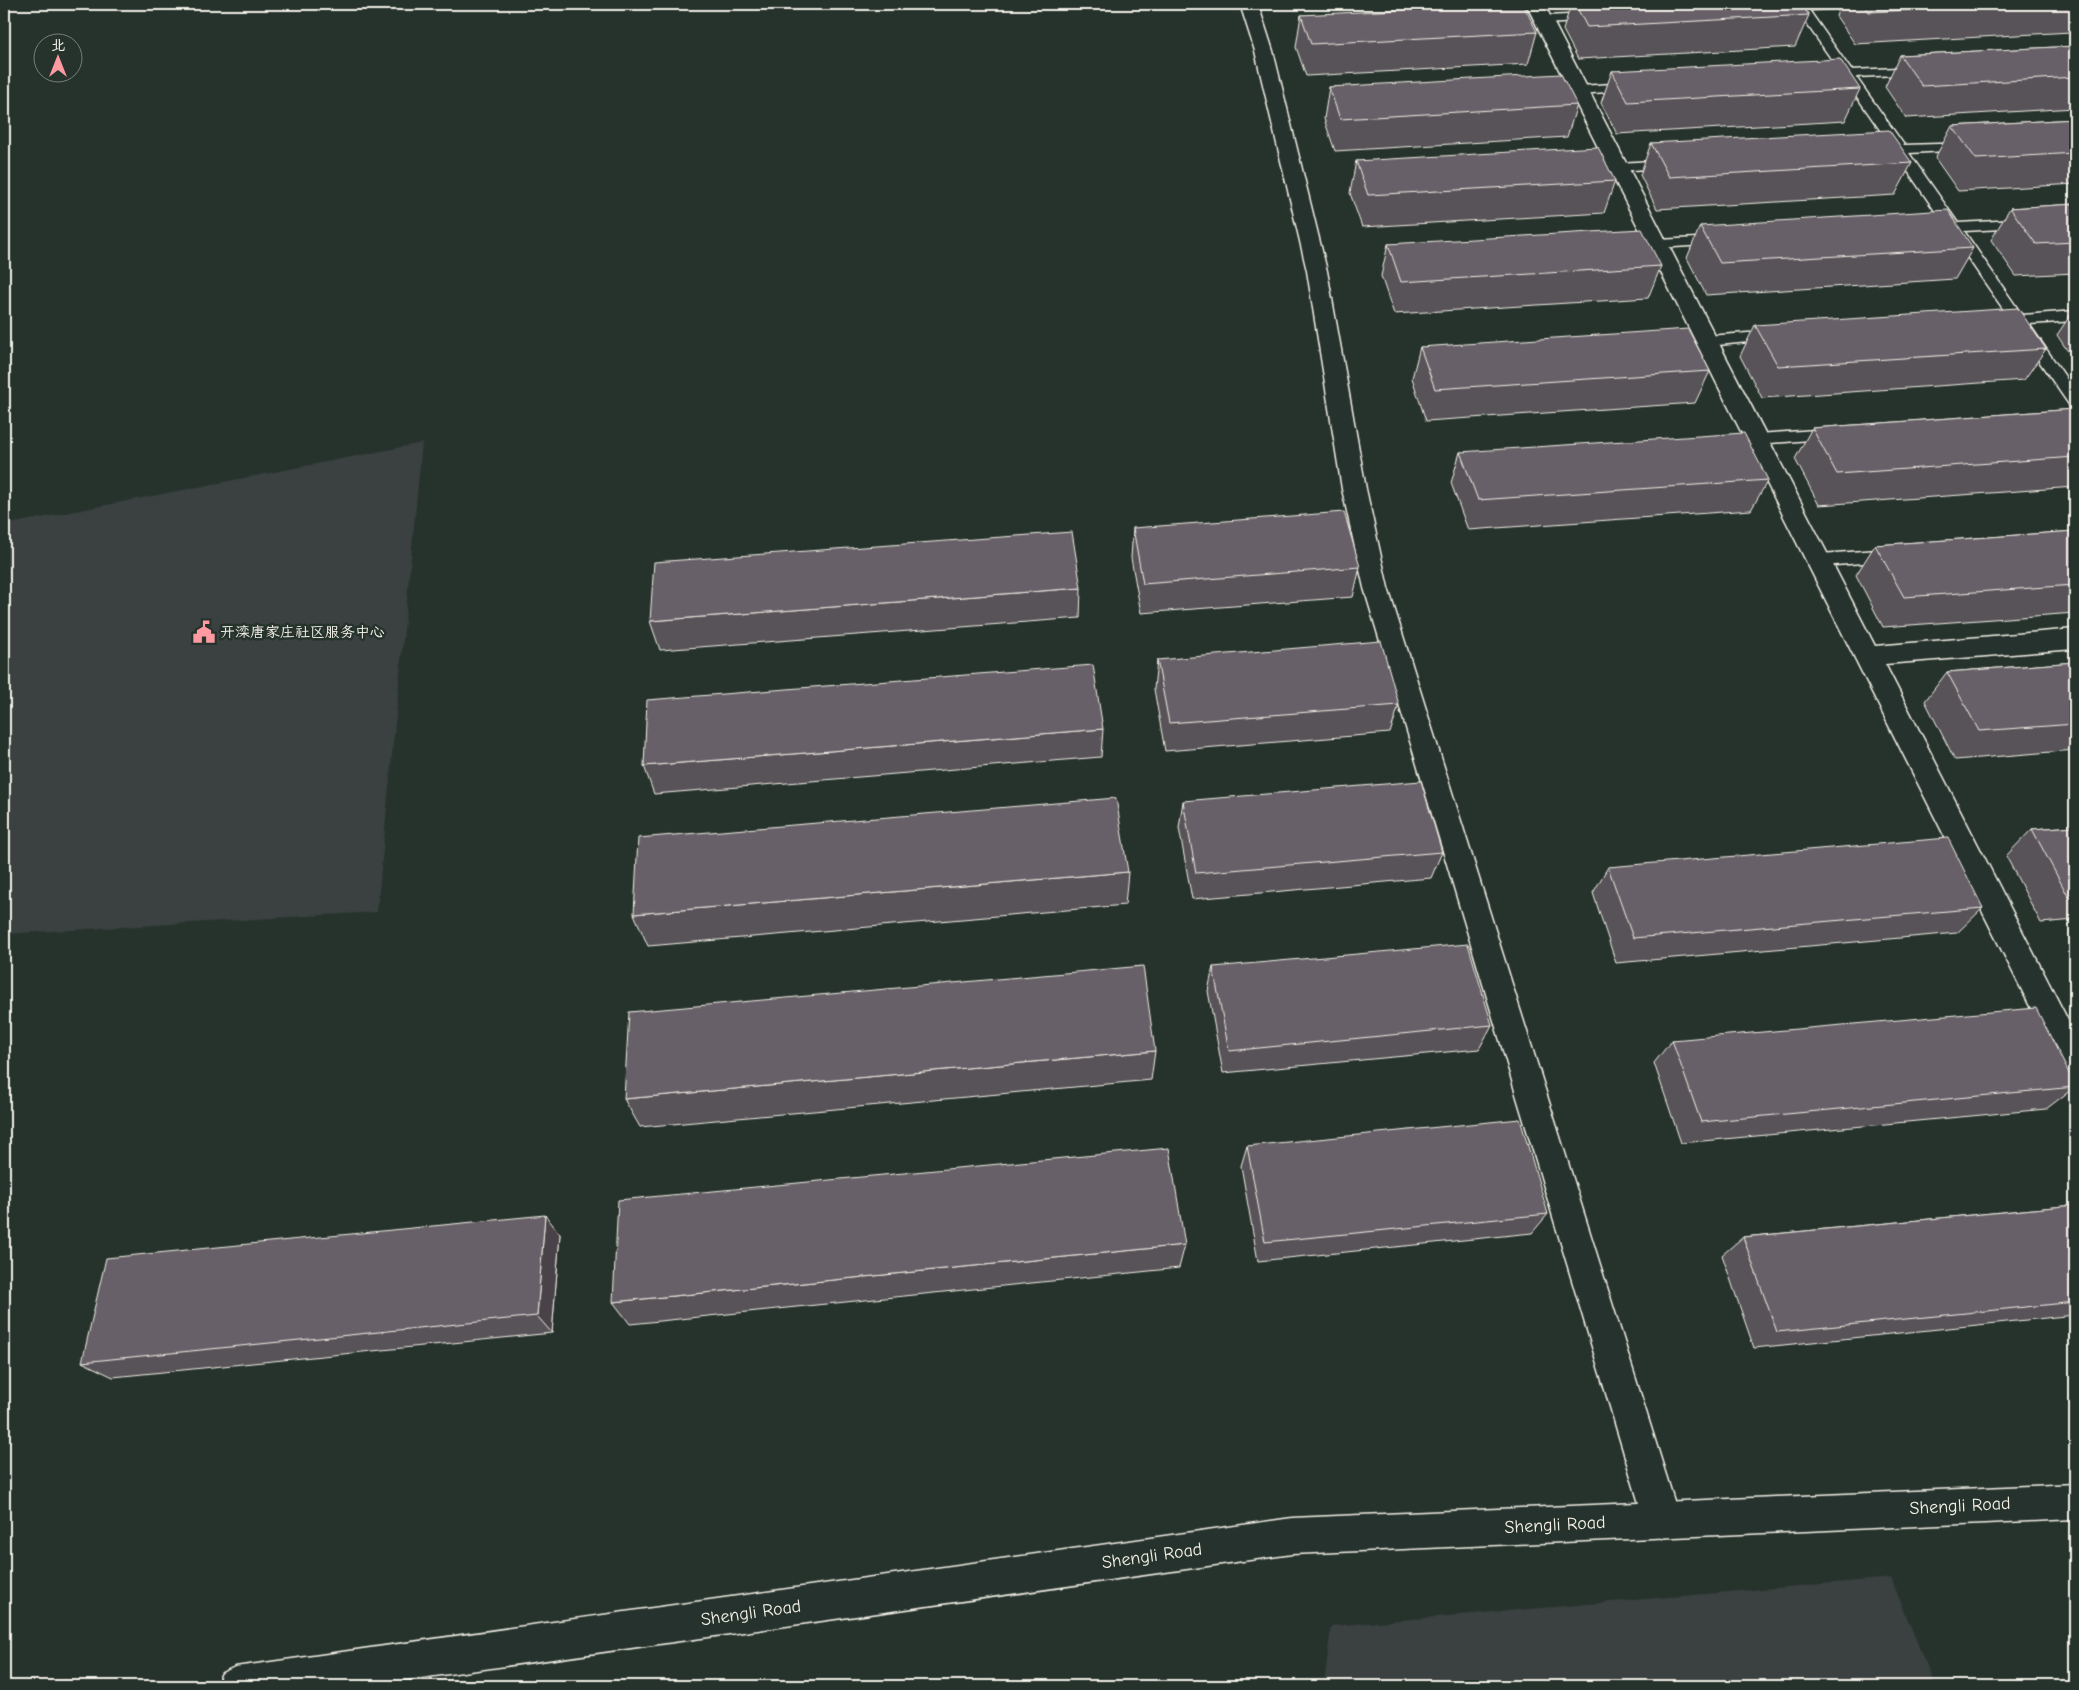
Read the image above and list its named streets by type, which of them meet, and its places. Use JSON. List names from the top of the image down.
{
  "streets": {
    "street": ["Shengli Road"]
  },
  "places": {
    "public building": ["开滦唐家庄社区服务中心"]
  },
  "north": "top"
}
